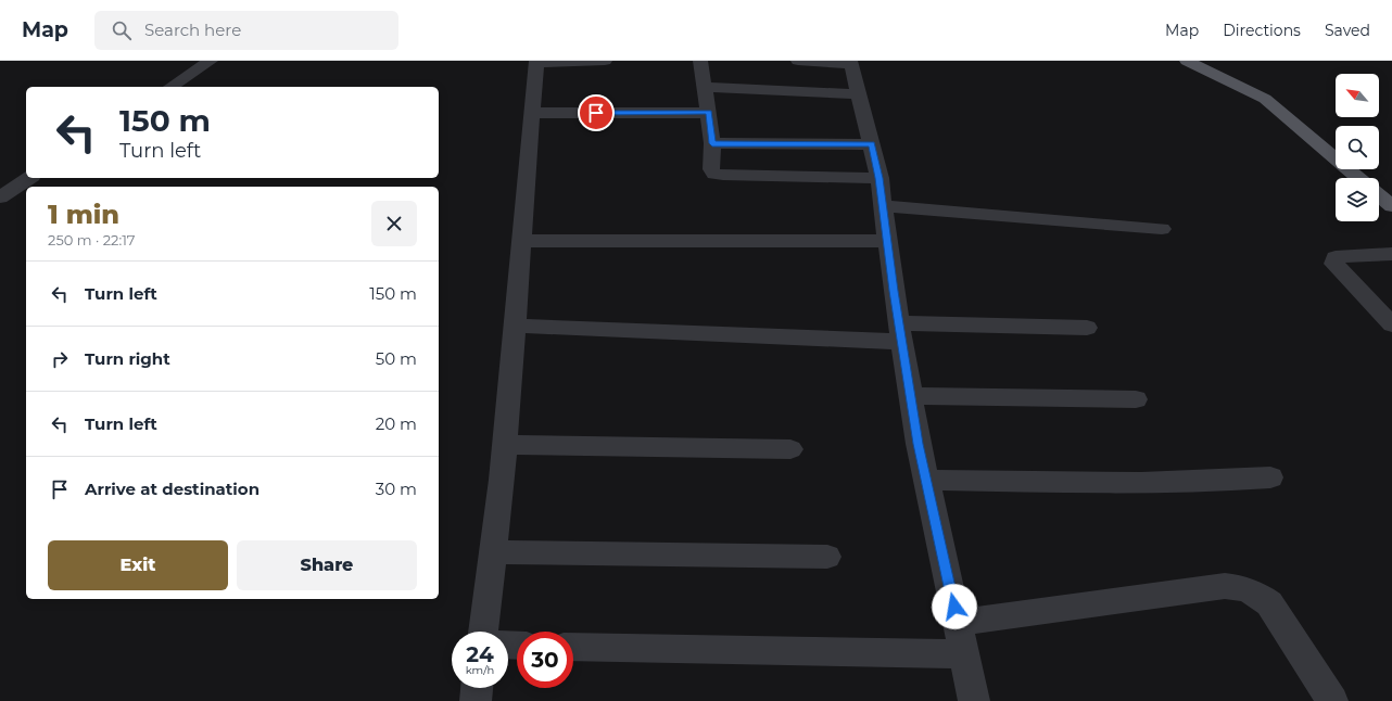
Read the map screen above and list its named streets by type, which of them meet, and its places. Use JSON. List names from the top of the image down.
{
  "north": "top left",
  "page": {
    "header": "Map",
    "search": "Search here",
    "nav": ["Map", "Directions", "Saved"],
    "turn": ["150 m", "Turn left"],
    "heading": ["1 min", "250 m · 22:17"],
    "list": [
      {
        "name": "Turn left",
        "value": "150 m"
      },
      {
        "name": "Turn right",
        "value": "50 m"
      },
      {
        "name": "Turn left",
        "value": "20 m"
      },
      {
        "name": "Arrive at destination",
        "value": "30 m"
      }
    ],
    "buttons": ["Exit", "Share"],
    "speed": "24 km/h",
    "limit": "30"
  }
}
